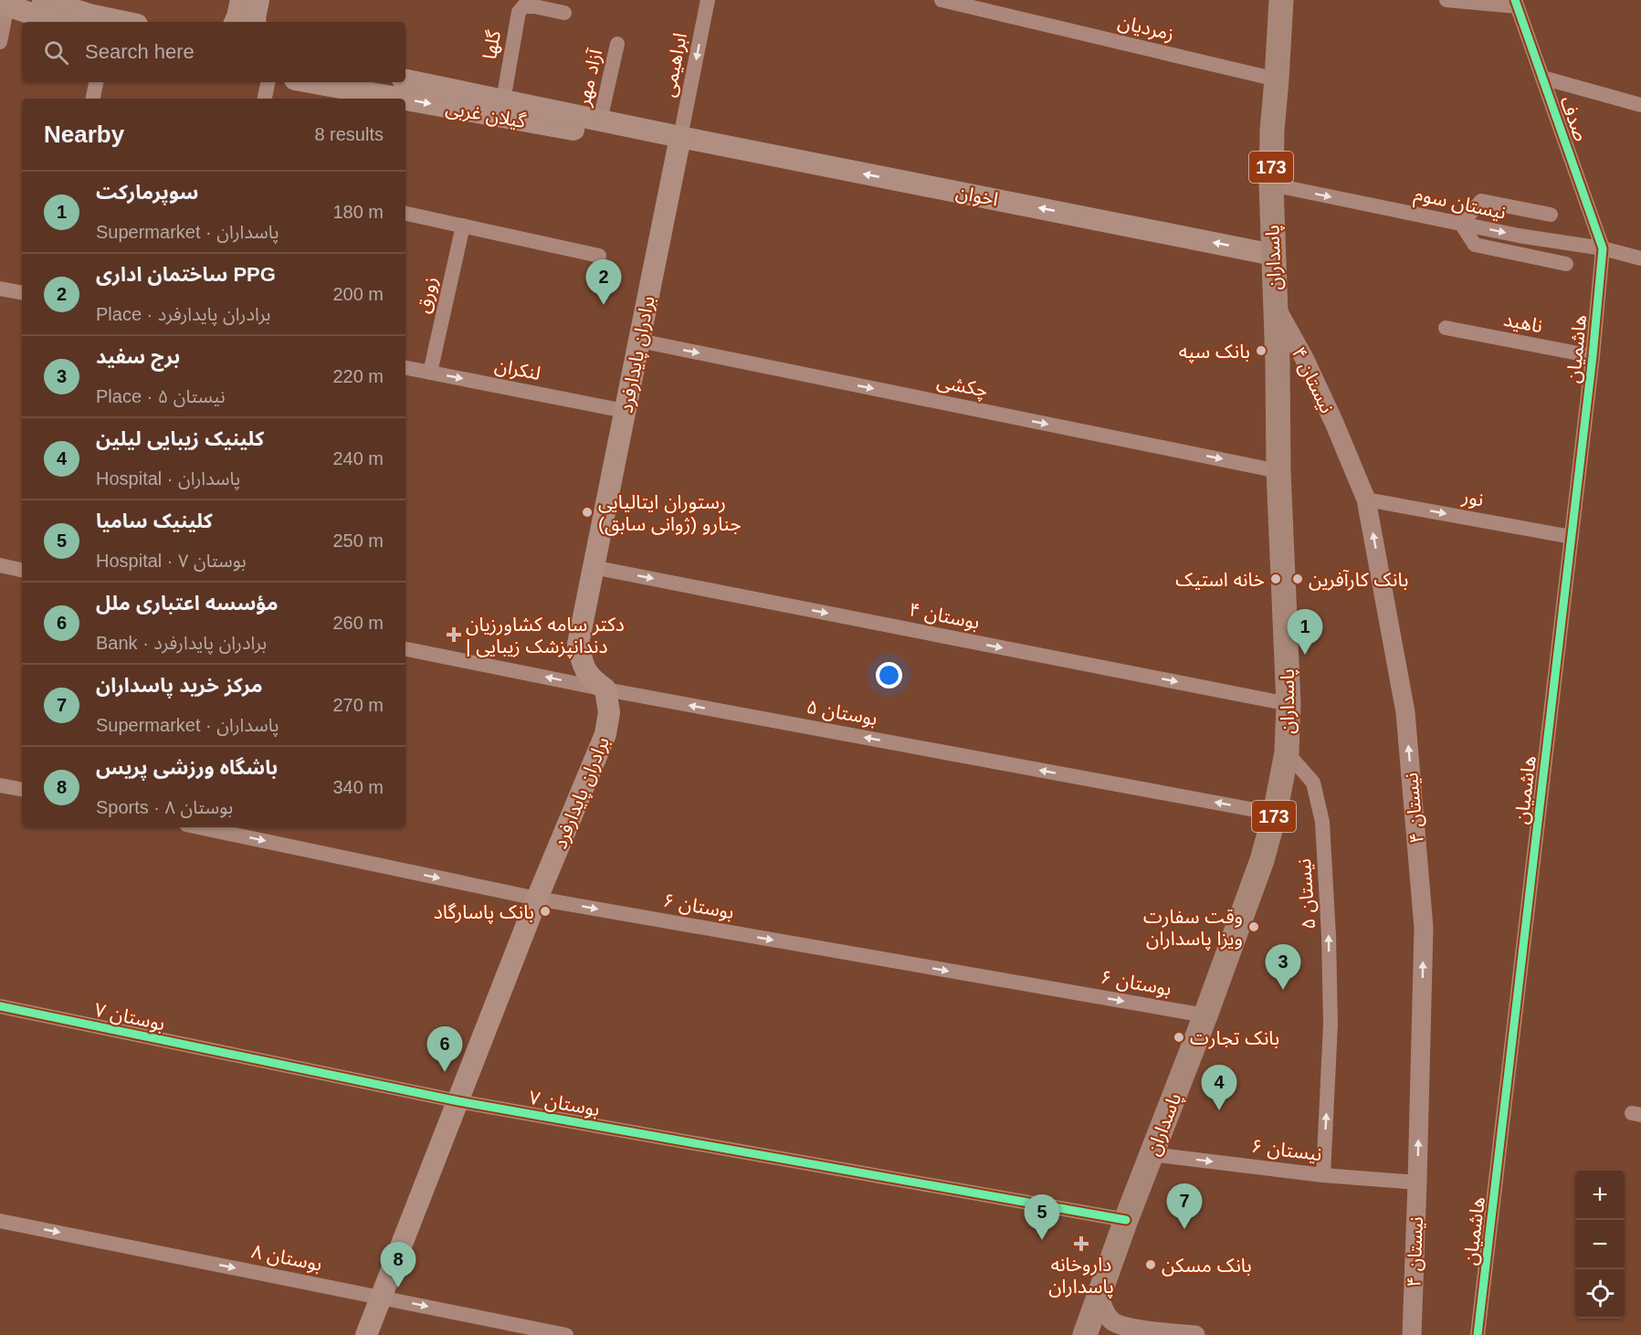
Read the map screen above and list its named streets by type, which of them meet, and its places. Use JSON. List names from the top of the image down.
{
  "streets": {
    "main road": [
      "گیلان غربی",
      "173",
      "اخوان",
      "پاسداران",
      "برادران پایدارفرد"
    ],
    "street": [
      "زمردیان",
      "گلها",
      "ابراهیمی",
      "آزاد مهر",
      "صدف",
      "نیستان سوم",
      "زورق",
      "ناهید",
      "هاشمیان",
      "لنکران",
      "نیستان ۴",
      "چکشی",
      "نور",
      "بوستان ۴",
      "بوستان ۵",
      "نیستان ۵",
      "بوستان ۶",
      "بوستان ۷",
      "نیستان ۶",
      "بوستان ۸"
    ]
  },
  "crossings": [
    ["زمردیان", "پاسداران"],
    ["گلها", "گیلان غربی"],
    ["ابراهیمی", "گیلان غربی"],
    ["ابراهیمی", "اخوان"],
    ["ابراهیمی", "برادران پایدارفرد"],
    ["آزاد مهر", "گیلان غربی"],
    ["گیلان غربی", "اخوان"],
    ["گیلان غربی", "برادران پایدارفرد"],
    ["صدف", "نیستان سوم"],
    ["صدف", "هاشمیان"],
    ["اخوان", "پاسداران"],
    ["اخوان", "برادران پایدارفرد"],
    ["نیستان سوم", "پاسداران"],
    ["نیستان سوم", "هاشمیان"],
    ["پاسداران", "نیستان ۴"],
    ["پاسداران", "چکشی"],
    ["پاسداران", "بوستان ۴"],
    ["پاسداران", "بوستان ۵"],
    ["پاسداران", "نیستان ۵"],
    ["پاسداران", "بوستان ۶"],
    ["پاسداران", "بوستان ۷"],
    ["پاسداران", "نیستان ۶"],
    ["زورق", "لنکران"],
    ["ناهید", "هاشمیان"],
    ["هاشمیان", "نور"],
    ["برادران پایدارفرد", "لنکران"],
    ["برادران پایدارفرد", "چکشی"],
    ["برادران پایدارفرد", "بوستان ۴"],
    ["برادران پایدارفرد", "بوستان ۵"],
    ["برادران پایدارفرد", "بوستان ۶"],
    ["برادران پایدارفرد", "بوستان ۷"],
    ["برادران پایدارفرد", "بوستان ۸"],
    ["نیستان ۴", "نور"],
    ["نیستان ۴", "نیستان ۶"],
    ["نیستان ۵", "نیستان ۶"]
  ],
  "one_way": [
    "ابراهیمی",
    "اخوان",
    "لنکران",
    "نیستان ۴",
    "چکشی",
    "نور",
    "بوستان ۴",
    "بوستان ۵",
    "نیستان ۵",
    "بوستان ۶",
    "نیستان ۶",
    "بوستان ۸"
  ],
  "places": {
    "other": [
      "بانک سپه",
      "رستوران ایتالیایی جنارو (ژوانی سابق)",
      "خانه استیک",
      "بانک کارآفرین",
      "بانک پاسارگاد",
      "وقت سفارت ویزا پاسداران",
      "بانک تجارت",
      "بانک مسکن"
    ],
    "health": ["دکتر سامه کشاورزیان | دندانپزشک زیبایی", "داروخانه پاسداران"]
  },
  "page": {
    "search": "Search here",
    "heading": ["Nearby", "8 results"],
    "list": [
      {
        "mark": "1",
        "name": "سوپرمارکت",
        "note": "Supermarket · پاسداران",
        "value": "180 m"
      },
      {
        "mark": "2",
        "name": "ساختمان اداری PPG",
        "note": "Place · برادران پایدارفرد",
        "value": "200 m"
      },
      {
        "mark": "3",
        "name": "برج سفید",
        "note": "Place · نیستان ۵",
        "value": "220 m"
      },
      {
        "mark": "4",
        "name": "کلینیک زیبایی لیلین",
        "note": "Hospital · پاسداران",
        "value": "240 m"
      },
      {
        "mark": "5",
        "name": "کلینیک سامیا",
        "note": "Hospital · بوستان ۷",
        "value": "250 m"
      },
      {
        "mark": "6",
        "name": "مؤسسه اعتباری ملل",
        "note": "Bank · برادران پایدارفرد",
        "value": "260 m"
      },
      {
        "mark": "7",
        "name": "مرکز خرید پاسداران",
        "note": "Supermarket · پاسداران",
        "value": "270 m"
      },
      {
        "mark": "8",
        "name": "باشگاه ورزشی پریس",
        "note": "Sports · بوستان ۸",
        "value": "340 m"
      }
    ],
    "pins": [
      "2",
      "1",
      "3",
      "6",
      "4",
      "7",
      "5",
      "8"
    ],
    "map_buttons": ["+", "−"]
  }
}
